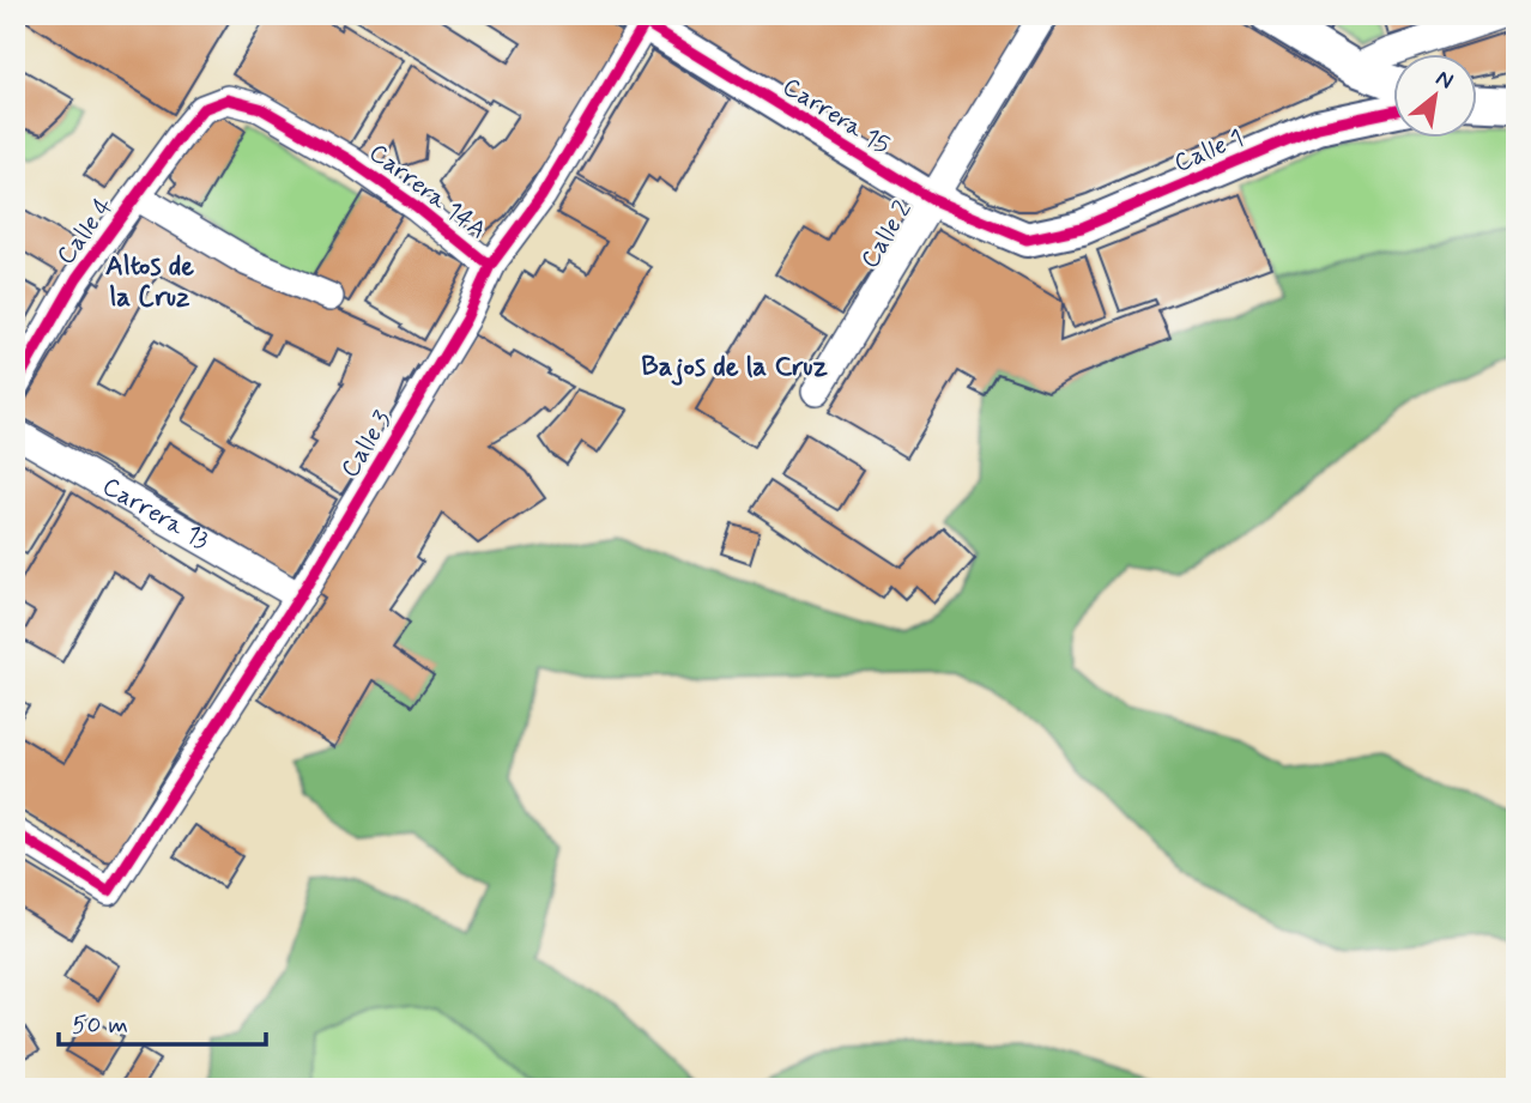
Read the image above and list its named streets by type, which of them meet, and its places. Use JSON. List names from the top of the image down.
{
  "streets": {
    "street": [
      "Carrera 15",
      "Calle 1",
      "Carrera 14A",
      "Calle 4",
      "Calle 2",
      "Calle 3",
      "Carrera 13"
    ]
  },
  "crossings": [
    ["Carrera 15", "Calle 1"],
    ["Carrera 15", "Calle 2"],
    ["Carrera 15", "Calle 3"],
    ["Carrera 14A", "Calle 4"],
    ["Carrera 14A", "Calle 3"],
    ["Calle 3", "Carrera 13"]
  ],
  "districts": ["Altos de la Cruz", "Bajos de la Cruz"],
  "scale_bar": "50 m",
  "north": "top right"
}
